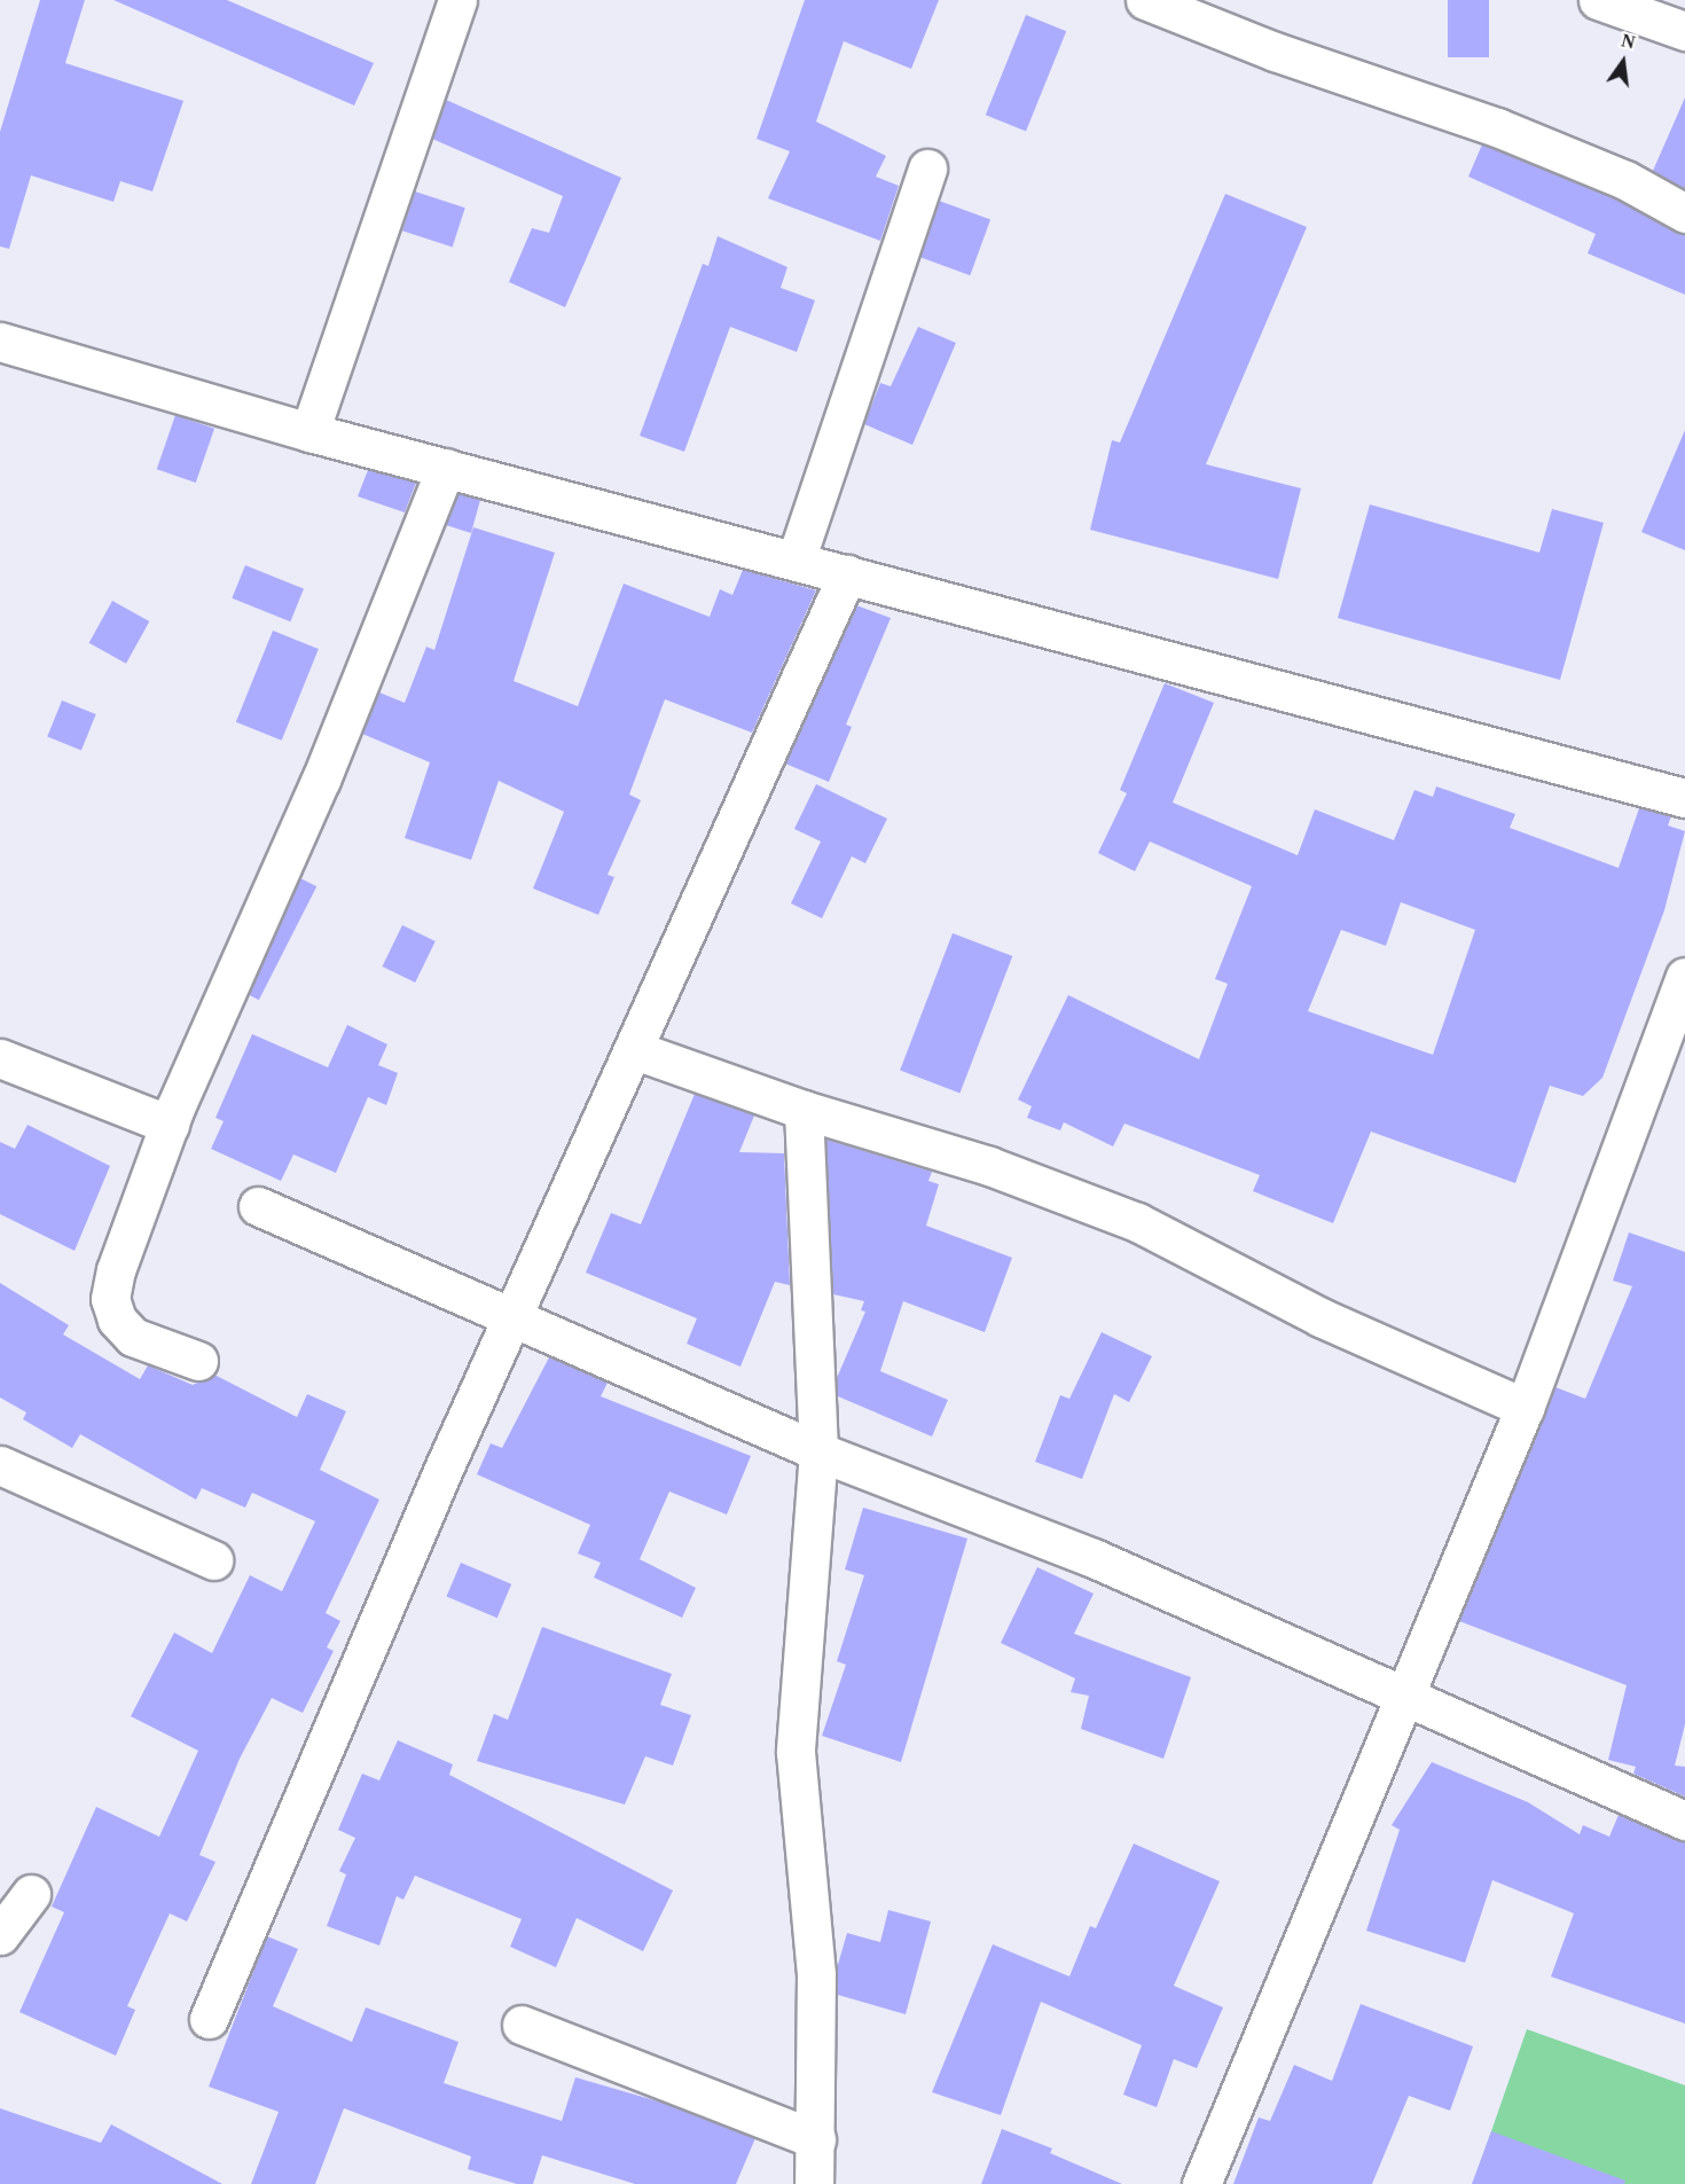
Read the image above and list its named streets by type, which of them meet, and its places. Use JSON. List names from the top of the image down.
{
  "north": "top"
}
